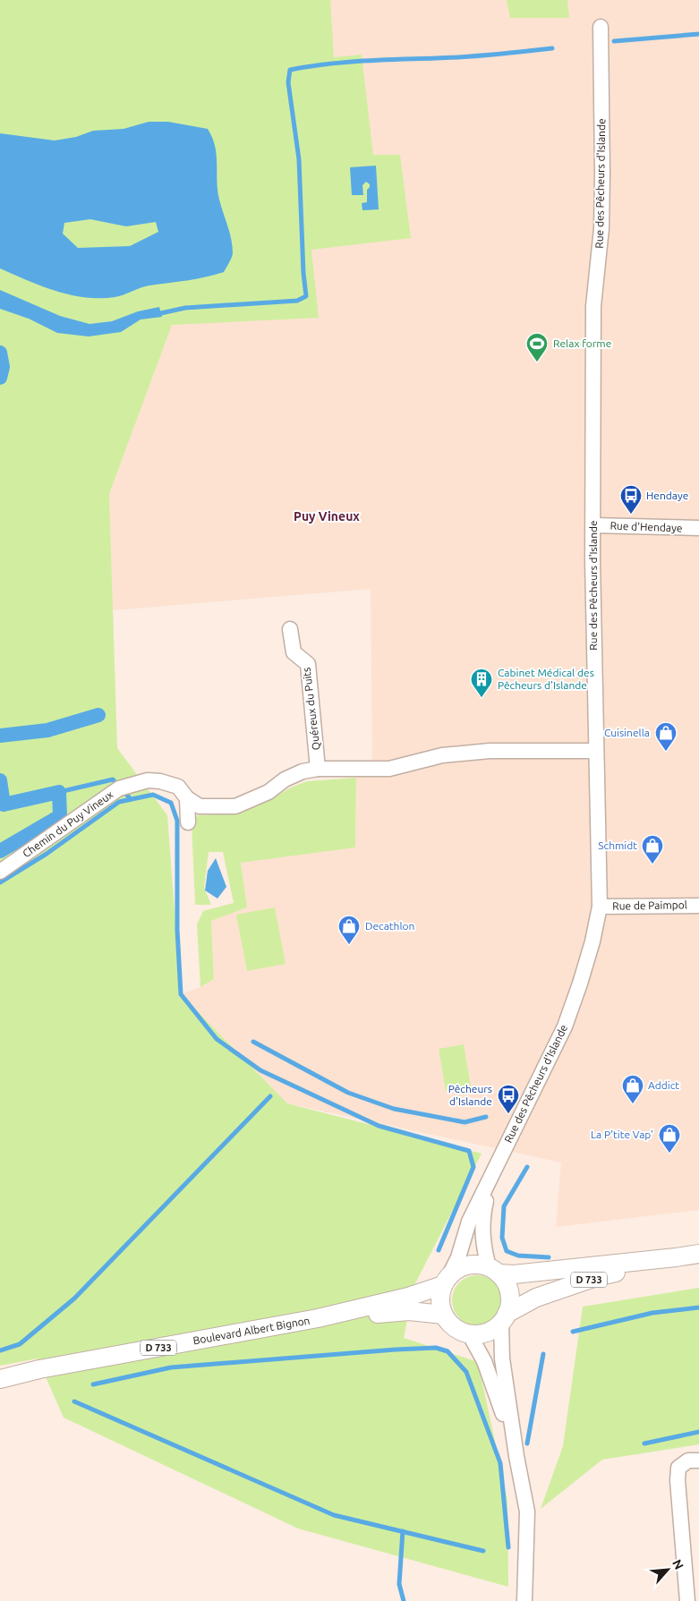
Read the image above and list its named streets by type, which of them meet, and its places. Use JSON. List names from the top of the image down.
{
  "streets": {
    "main road": ["D 733", "Boulevard Albert Bignon"],
    "street": [
      "Rue des Pêcheurs d'Islande",
      "Rue d'Hendaye",
      "Quéreux du Puits",
      "Chemin du Puy Vineux",
      "Rue de Paimpol"
    ]
  },
  "crossings": [
    ["Rue des Pêcheurs d'Islande", "Rue d'Hendaye"],
    ["Rue des Pêcheurs d'Islande", "Chemin du Puy Vineux"],
    ["Rue des Pêcheurs d'Islande", "Rue de Paimpol"],
    ["Rue des Pêcheurs d'Islande", "D 733"],
    ["Rue des Pêcheurs d'Islande", "Boulevard Albert Bignon"],
    ["Quéreux du Puits", "Chemin du Puy Vineux"],
    ["D 733", "Boulevard Albert Bignon"]
  ],
  "districts": ["Puy Vineux"],
  "places": {
    "sports": ["Relax forme"],
    "bus stop": ["Hendaye", "Pêcheurs d'Islande"],
    "building": ["Cabinet Médical des Pêcheurs d'Islande"],
    "shop": [
      "Cuisinella",
      "Schmidt",
      "Decathlon",
      "Addict",
      "La P'tite Vap'"
    ]
  },
  "north": "top right"
}
